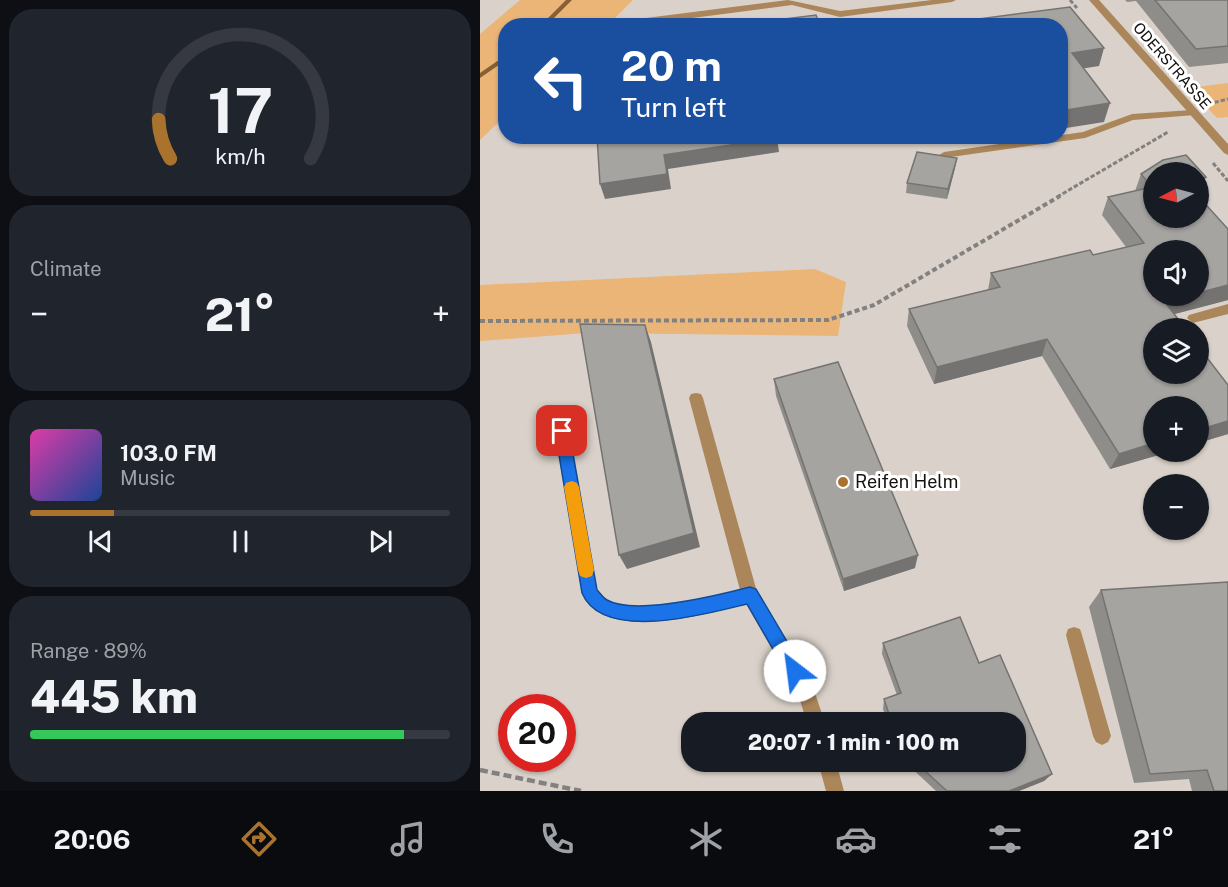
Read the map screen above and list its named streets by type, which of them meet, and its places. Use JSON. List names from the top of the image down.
{
  "streets": {
    "street": ["ODERSTRASSE"]
  },
  "places": ["Reifen Helm"],
  "north": "left",
  "page": {
    "turn": ["20 m", "Turn left"],
    "map_buttons": ["+", "−"],
    "tile": [
      "Climate",
      ["Range · 89%", "445 km"]
    ],
    "heat": ["−", "21°", "+"],
    "song": ["103.0 FM", "Music"],
    "limit": "20",
    "trip": "20:07 · 1 min · 100 m",
    "tabs": ["20:06", "21°"],
    "gauge": ["17", "km/h"]
  }
}
